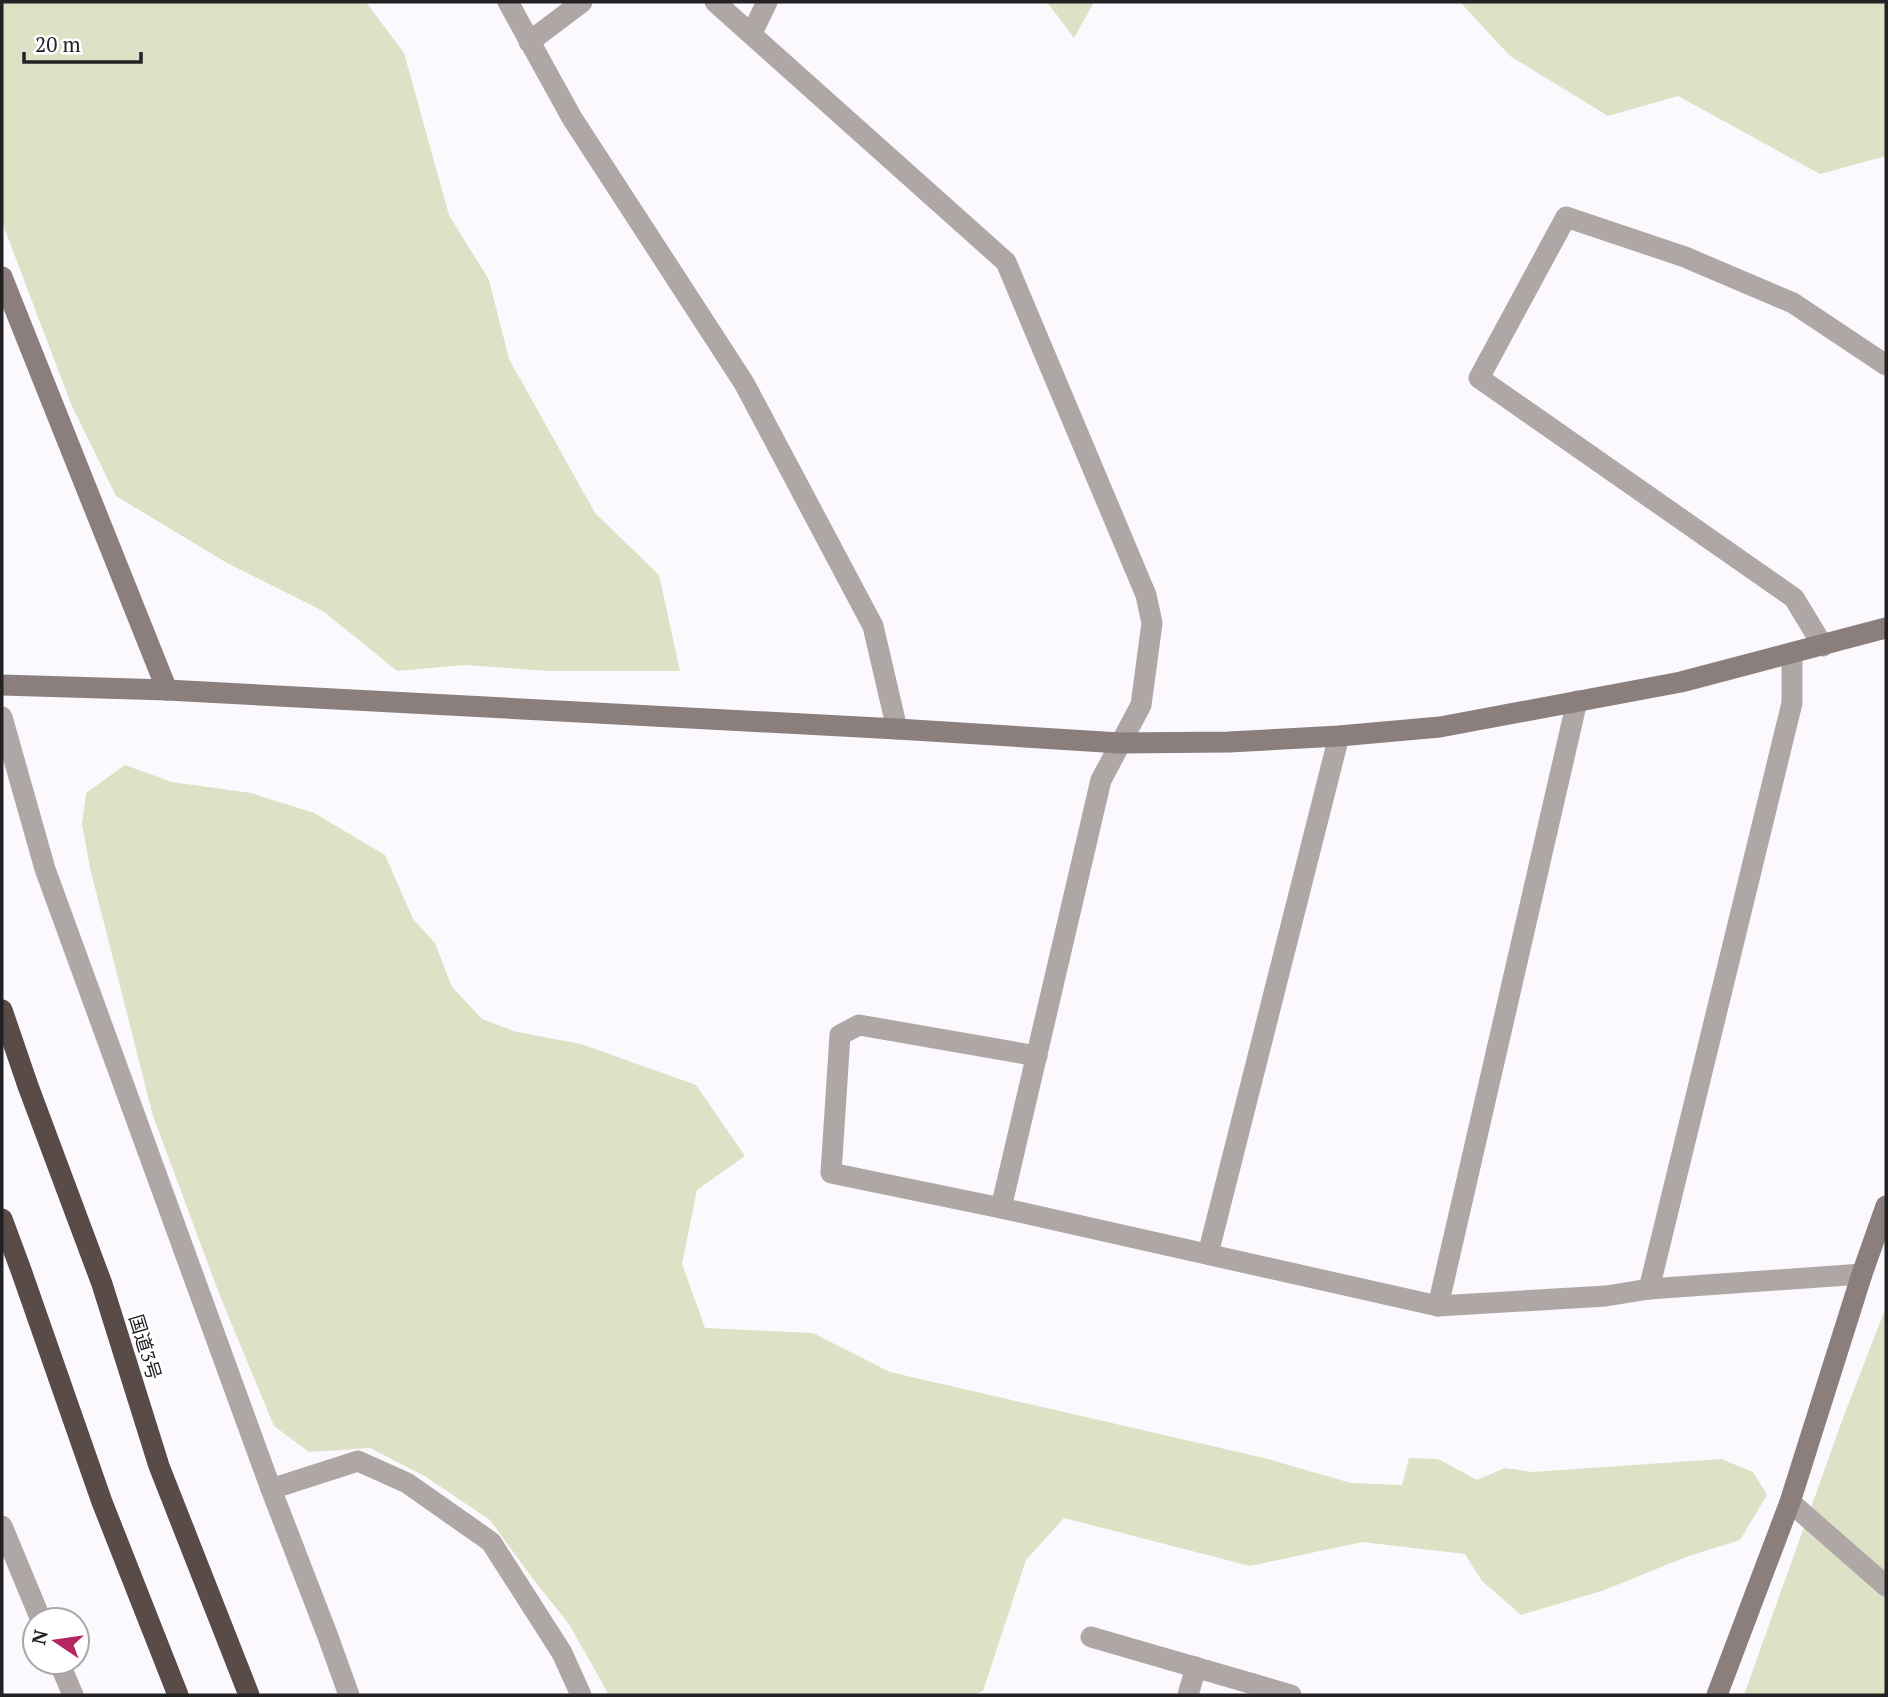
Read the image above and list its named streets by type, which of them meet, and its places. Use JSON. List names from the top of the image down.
{
  "streets": {
    "highway": ["国道3号"]
  },
  "scale_bar": "20 m",
  "north": "left"
}
